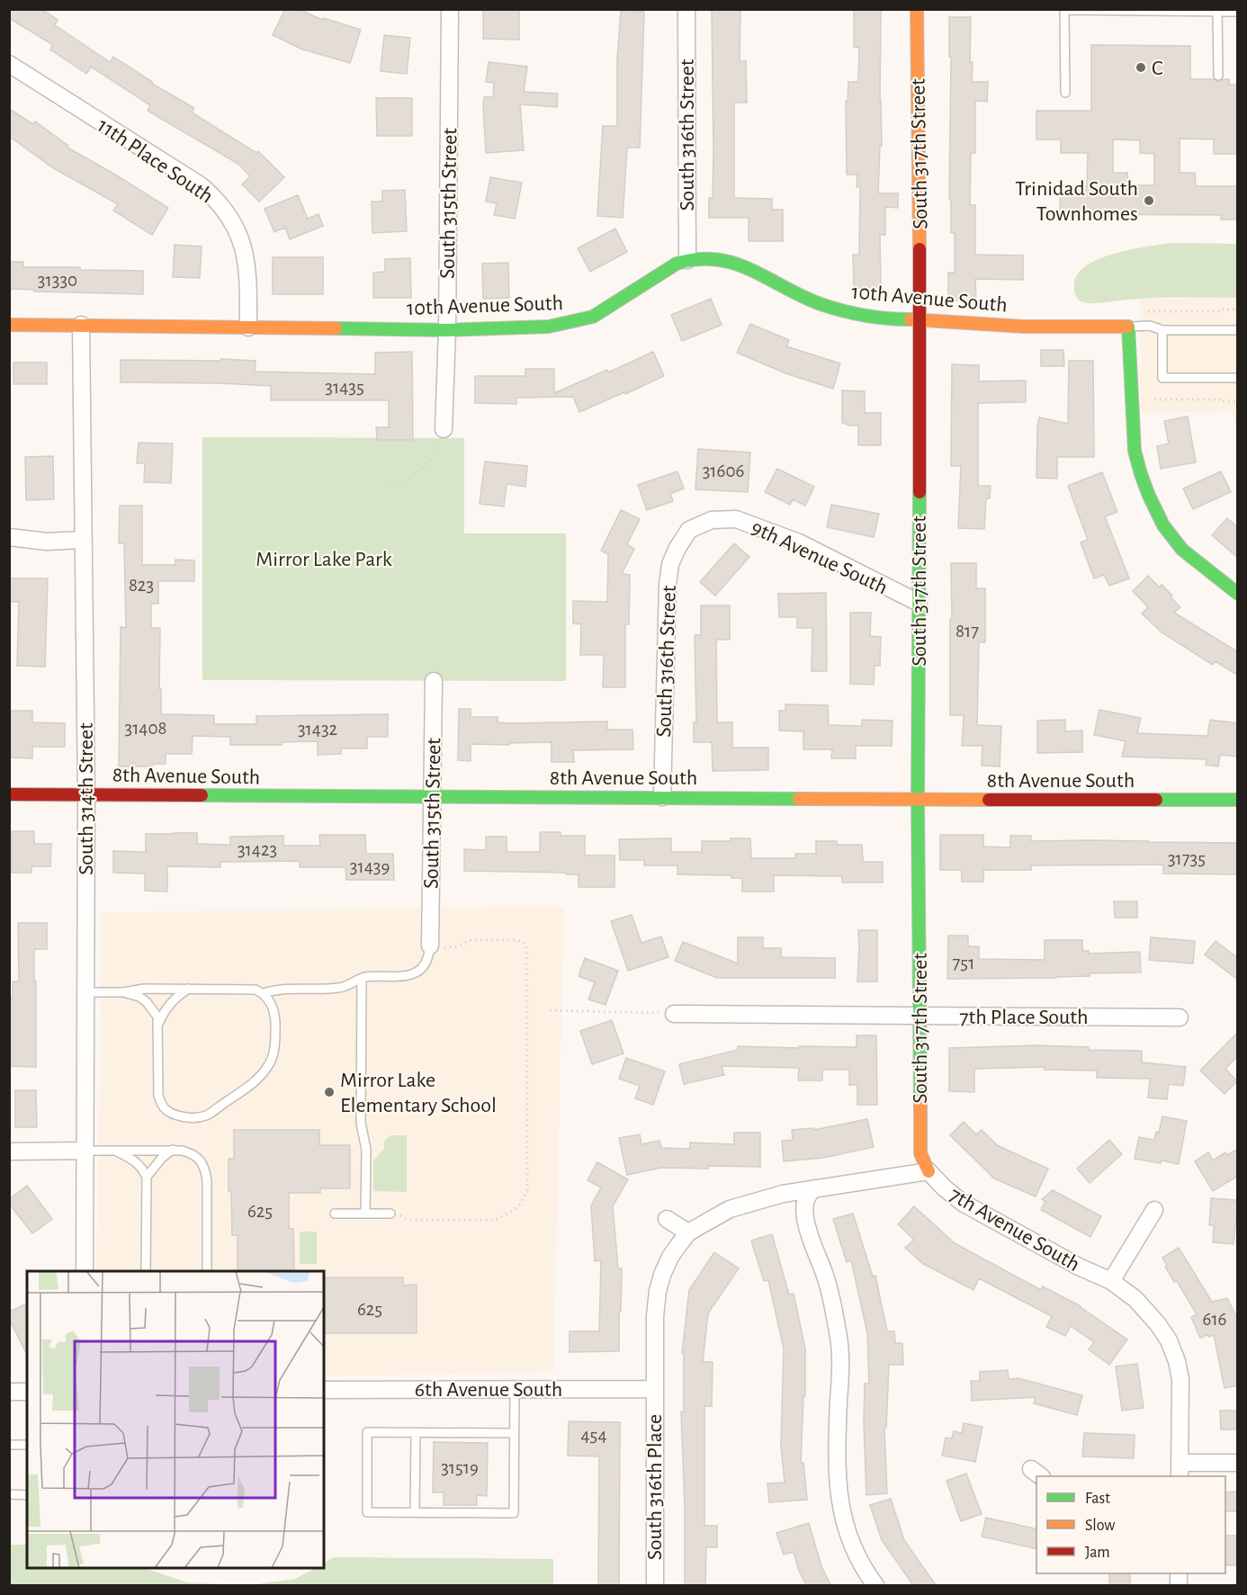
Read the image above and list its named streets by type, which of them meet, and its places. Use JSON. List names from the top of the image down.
{
  "streets": {
    "street": [
      "South 316th Street",
      "South 317th Street",
      "11th Place South",
      "South 315th Street",
      "10th Avenue South",
      "9th Avenue South",
      "8th Avenue South",
      "South 314th Street",
      "7th Place South",
      "7th Avenue South",
      "6th Avenue South",
      "South 316th Place"
    ]
  },
  "crossings": [
    ["South 316th Street", "10th Avenue South"],
    ["South 316th Street", "9th Avenue South"],
    ["South 316th Street", "8th Avenue South"],
    ["South 317th Street", "10th Avenue South"],
    ["South 317th Street", "9th Avenue South"],
    ["South 317th Street", "8th Avenue South"],
    ["South 317th Street", "7th Place South"],
    ["South 317th Street", "7th Avenue South"],
    ["11th Place South", "10th Avenue South"],
    ["South 315th Street", "10th Avenue South"],
    ["South 315th Street", "8th Avenue South"],
    ["10th Avenue South", "South 314th Street"],
    ["8th Avenue South", "South 314th Street"],
    ["7th Avenue South", "6th Avenue South"],
    ["7th Avenue South", "South 316th Place"],
    ["6th Avenue South", "South 316th Place"]
  ],
  "parks": ["Mirror Lake Park"],
  "places": ["C", "Trinidad South Townhomes", "Mirror Lake Elementary School"],
  "house_numbers": [
    "31330",
    "31435",
    "31606",
    "823",
    "817",
    "31408",
    "31432",
    "31423",
    "31735",
    "31439",
    "751",
    "625",
    "625",
    "616",
    "454",
    "31519"
  ],
  "legend": ["Fast", "Slow", "Jam"]
}
